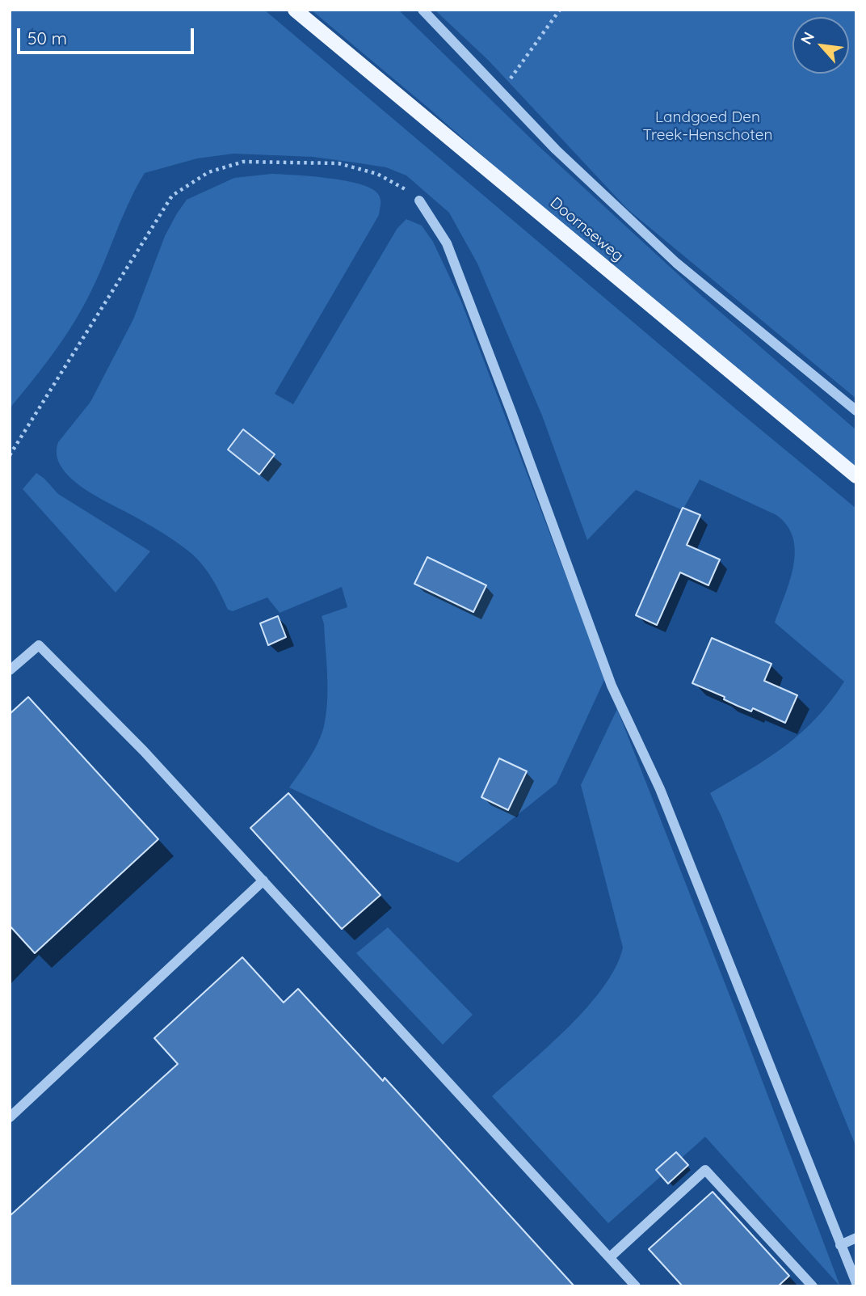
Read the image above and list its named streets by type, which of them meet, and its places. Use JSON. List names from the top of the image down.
{
  "streets": {
    "main road": ["Doornseweg"]
  },
  "parks": ["Landgoed Den Treek-Henschoten"],
  "scale_bar": "50 m",
  "north": "top left"
}
